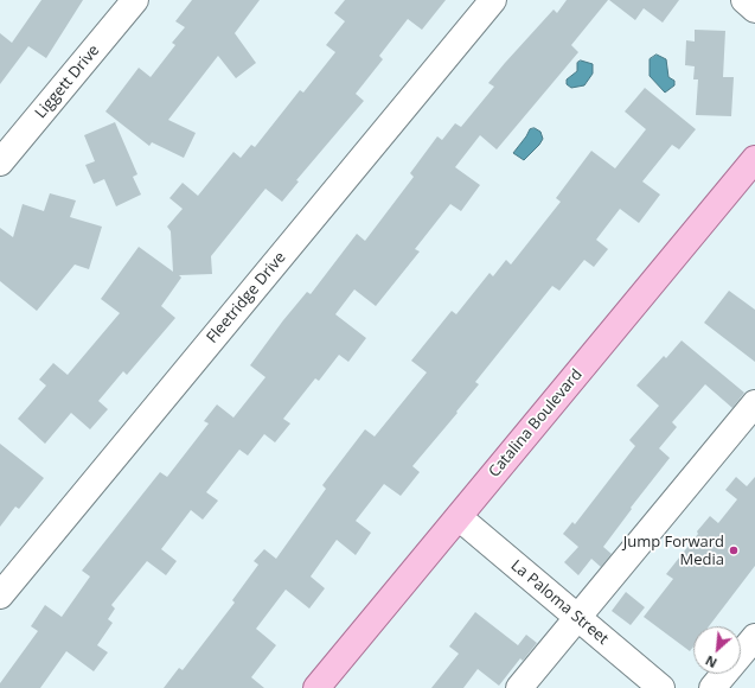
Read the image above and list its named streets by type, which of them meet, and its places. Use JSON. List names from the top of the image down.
{
  "streets": {
    "main road": ["Catalina Boulevard"],
    "street": ["Liggett Drive", "Fleetridge Drive", "La Paloma Street"]
  },
  "crossings": [
    ["Catalina Boulevard", "La Paloma Street"]
  ],
  "places": ["Jump Forward Media"],
  "north": "bottom left"
}
